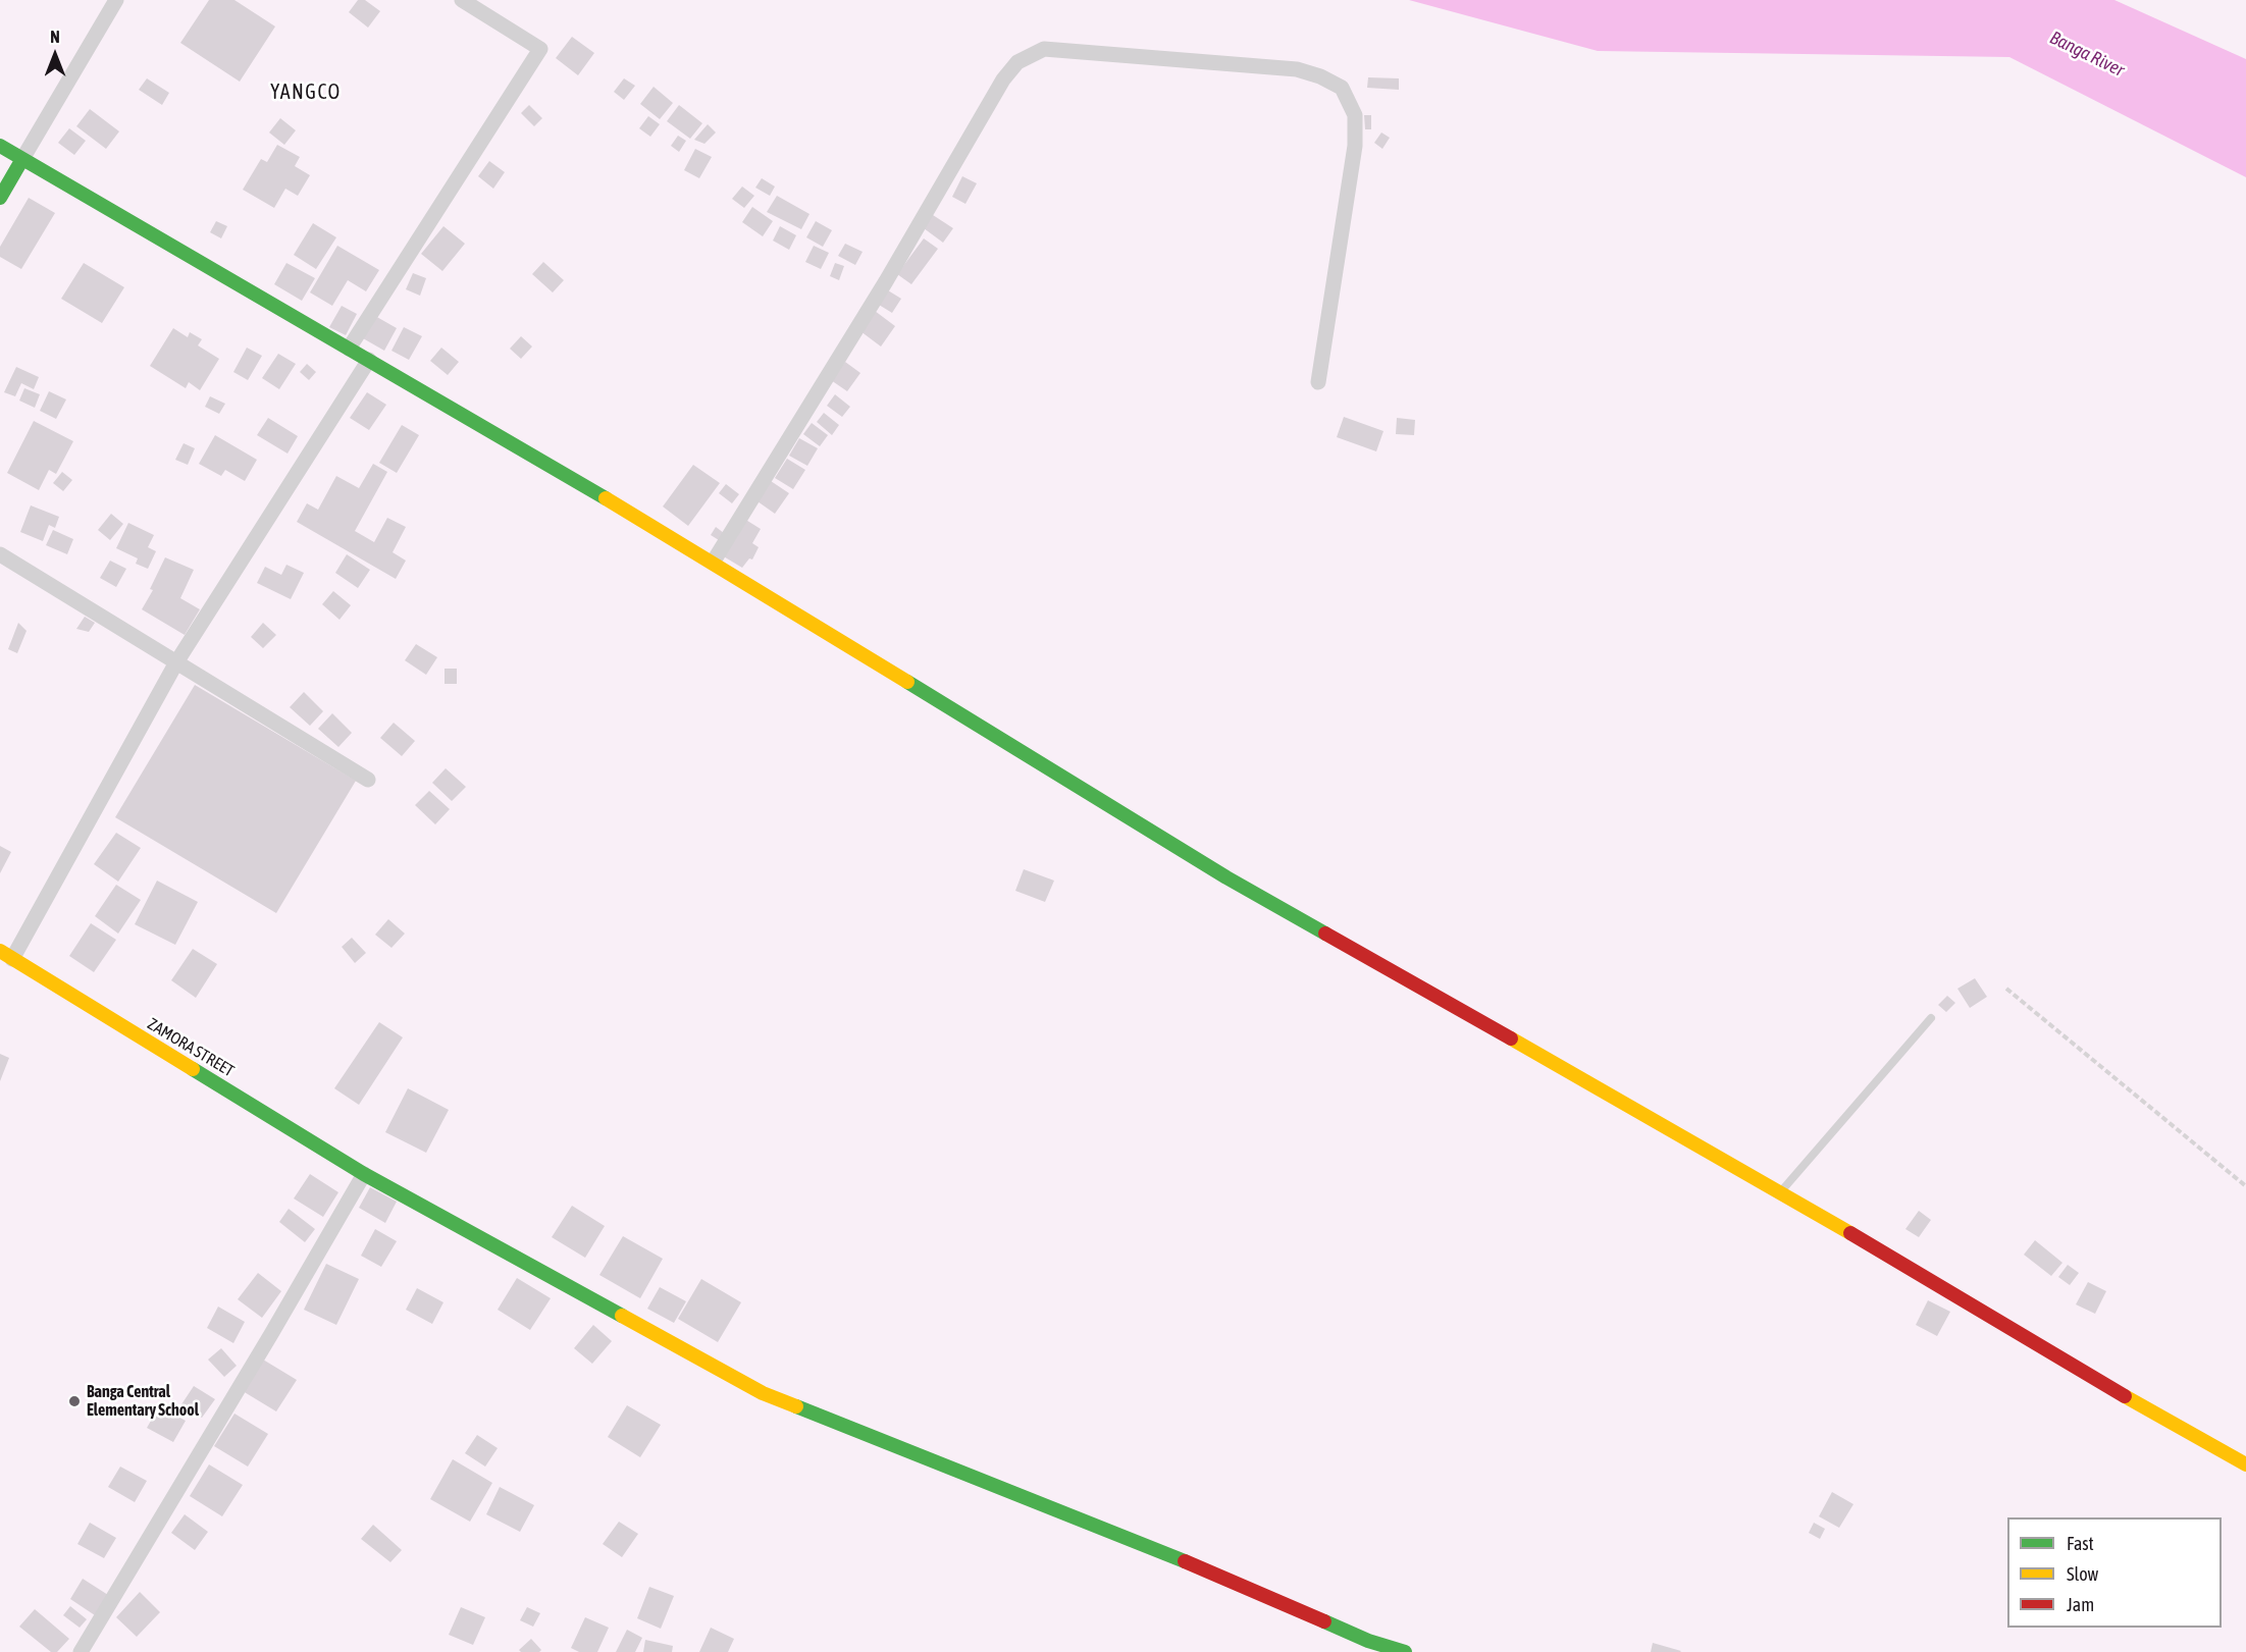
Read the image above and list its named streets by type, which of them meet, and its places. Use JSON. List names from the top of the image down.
{
  "streets": {
    "street": ["ZAMORA STREET"]
  },
  "districts": ["YANGCO"],
  "water": ["Banga River"],
  "places": ["Banga Central Elementary School"],
  "legend": ["Fast", "Slow", "Jam"],
  "north": "top"
}
